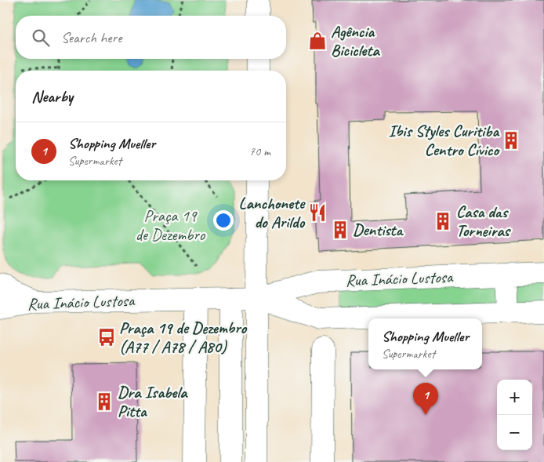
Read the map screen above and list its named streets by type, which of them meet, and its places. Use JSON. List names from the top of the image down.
{
  "streets": {
    "main road": ["Rua Inácio Lustosa"]
  },
  "parks": ["Praça 19 de Dezembro"],
  "places": {
    "shop": ["Agência Bicicleta"],
    "building": [
      "Ibis Styles Curitiba Centro Cívico",
      "Casa das Torneiras",
      "Dentista",
      "Dra Isabela Pitta"
    ],
    "restaurant": ["Lanchonete do Arildo"],
    "bus stop": ["Praça 19 de Dezembro (A77 / A78 / A80)"]
  },
  "page": {
    "search": "Search here",
    "heading": "Nearby",
    "list": [
      {
        "mark": "1",
        "name": "Shopping Mueller",
        "note": "Supermarket",
        "value": "70 m"
      }
    ],
    "popup": ["Shopping Mueller", "Supermarket"],
    "map_buttons": ["+", "−"],
    "pins": "1"
  }
}
